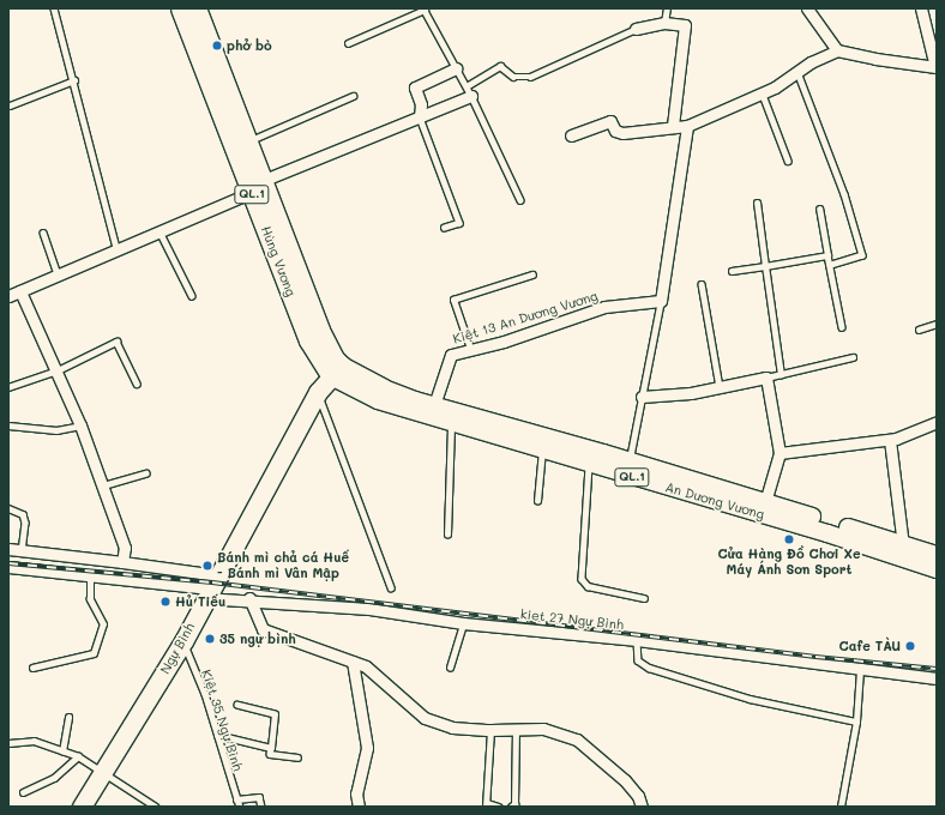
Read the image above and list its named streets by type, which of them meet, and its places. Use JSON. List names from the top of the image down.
{
  "streets": {
    "highway": ["QL.1", "Hùng Vương", "Ngự Bình"],
    "main road": ["An Dương Vương"],
    "street": ["Kiệt 13 An Dương Vương", "kiet 27 Ngự Bình"],
    "lane": ["Kiệt 35 Ngự Bình"]
  },
  "crossings": [
    ["Hùng Vương", "An Dương Vương"],
    ["Hùng Vương", "Ngự Bình"],
    ["Kiệt 13 An Dương Vương", "An Dương Vương"],
    ["An Dương Vương", "Ngự Bình"],
    ["kiet 27 Ngự Bình", "Ngự Bình"],
    ["Ngự Bình", "Kiệt 35 Ngự Bình"]
  ],
  "places": [
    "phở bò",
    "Cửa Hàng Đồ Chơi Xe Máy Ánh Sơn Sport",
    "Bánh mì chả cá Huế - Bánh mì Vân Mập",
    "Hủ Tiếu",
    "35 ngự bình",
    "Cafe TÀU"
  ]
}
